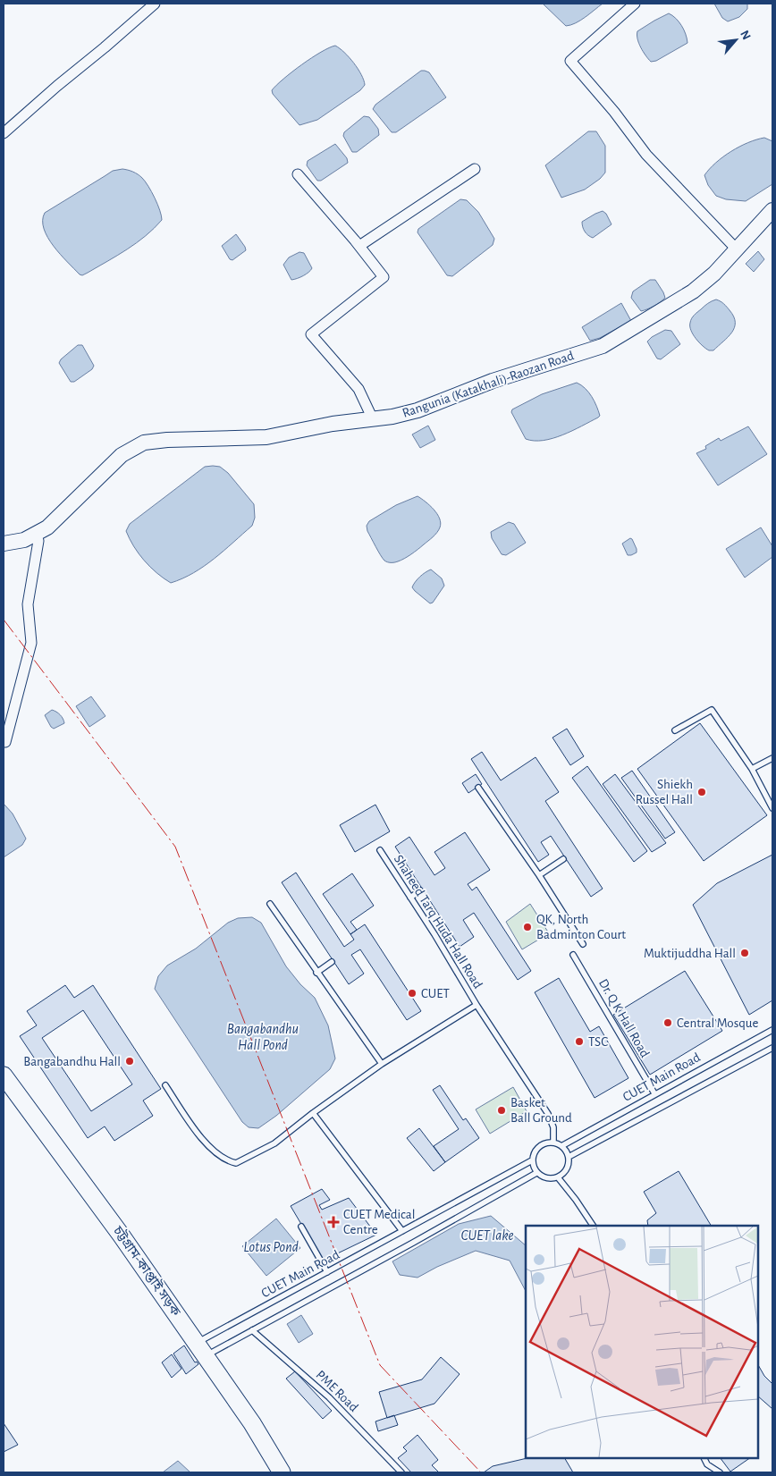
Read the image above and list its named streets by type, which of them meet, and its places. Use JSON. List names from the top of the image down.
{
  "streets": {
    "main road": ["Rangunia (Katakhali)-Raozan Road", "চট্টগ্রাম-কাপ্তাই সড়ক"],
    "lane": [
      "Shaheed Tarq Huda Hall Road",
      "Dr. Q K Hall Road",
      "CUET Main Road",
      "PME Road"
    ]
  },
  "crossings": [
    ["Shaheed Tarq Huda Hall Road", "CUET Main Road"],
    ["Dr. Q K Hall Road", "CUET Main Road"],
    ["CUET Main Road", "চট্টগ্রাম-কাপ্তাই সড়ক"],
    ["CUET Main Road", "PME Road"]
  ],
  "water": ["Bangabandhu Hall Pond", "CUET lake", "Lotus Pond"],
  "places": {
    "other": [
      "Shiekh Russel Hall",
      "QK, North Badminton Court",
      "Muktijuddha Hall",
      "CUET",
      "Central Mosque",
      "TSC",
      "Bangabandhu Hall",
      "Basket Ball Ground"
    ],
    "health": ["CUET Medical Centre"]
  },
  "north": "top right"
}
